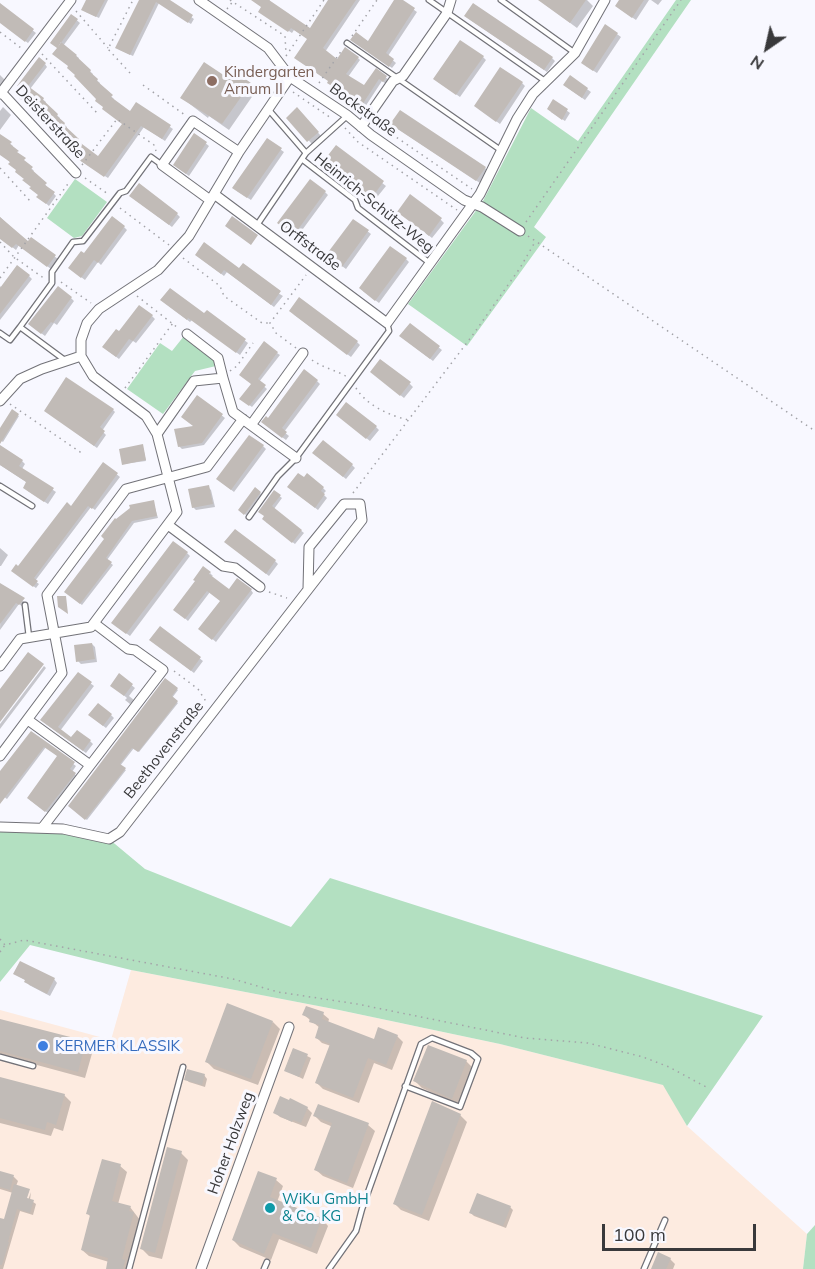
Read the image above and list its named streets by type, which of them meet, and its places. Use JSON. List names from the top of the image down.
{
  "streets": {
    "street": [
      "Bockstraße",
      "Deisterstraße",
      "Orffstraße",
      "Beethovenstraße",
      "Hoher Holzweg"
    ],
    "lane": ["Heinrich-Schütz-Weg"]
  },
  "places": ["Kindergarten Arnum II", "KERMER KLASSIK", "WiKu GmbH & Co. KG"],
  "scale_bar": "100 m",
  "north": "bottom left"
}
